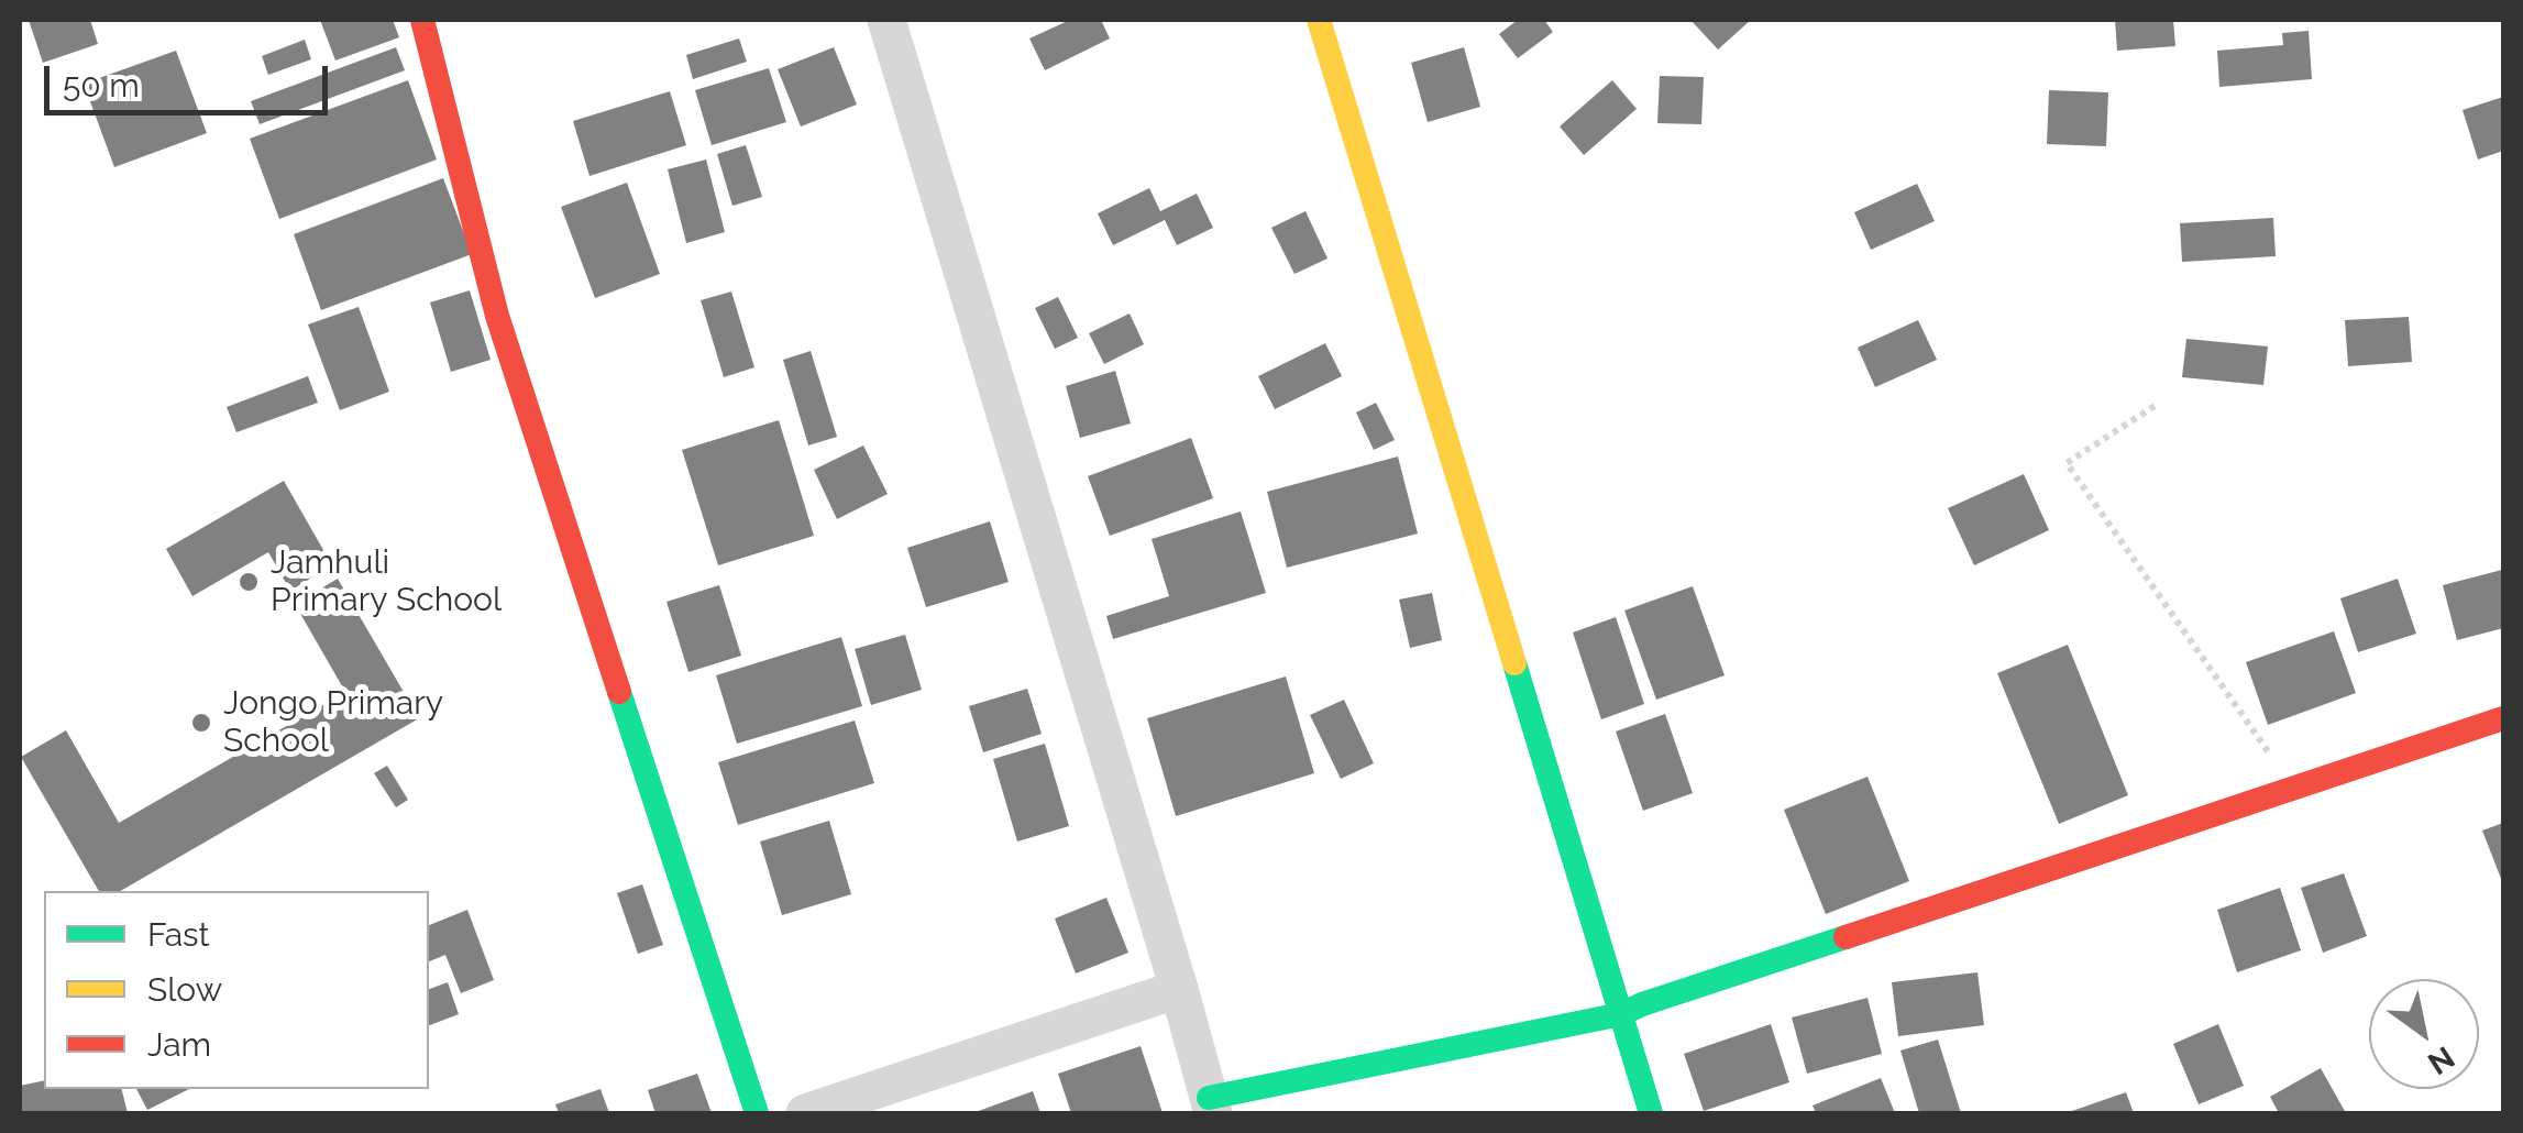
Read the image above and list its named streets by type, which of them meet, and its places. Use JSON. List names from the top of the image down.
{
  "places": ["Jamhuli Primary School", "Jongo Primary School"],
  "legend": ["Fast", "Slow", "Jam"],
  "scale_bar": "50 m",
  "north": "bottom right"
}
